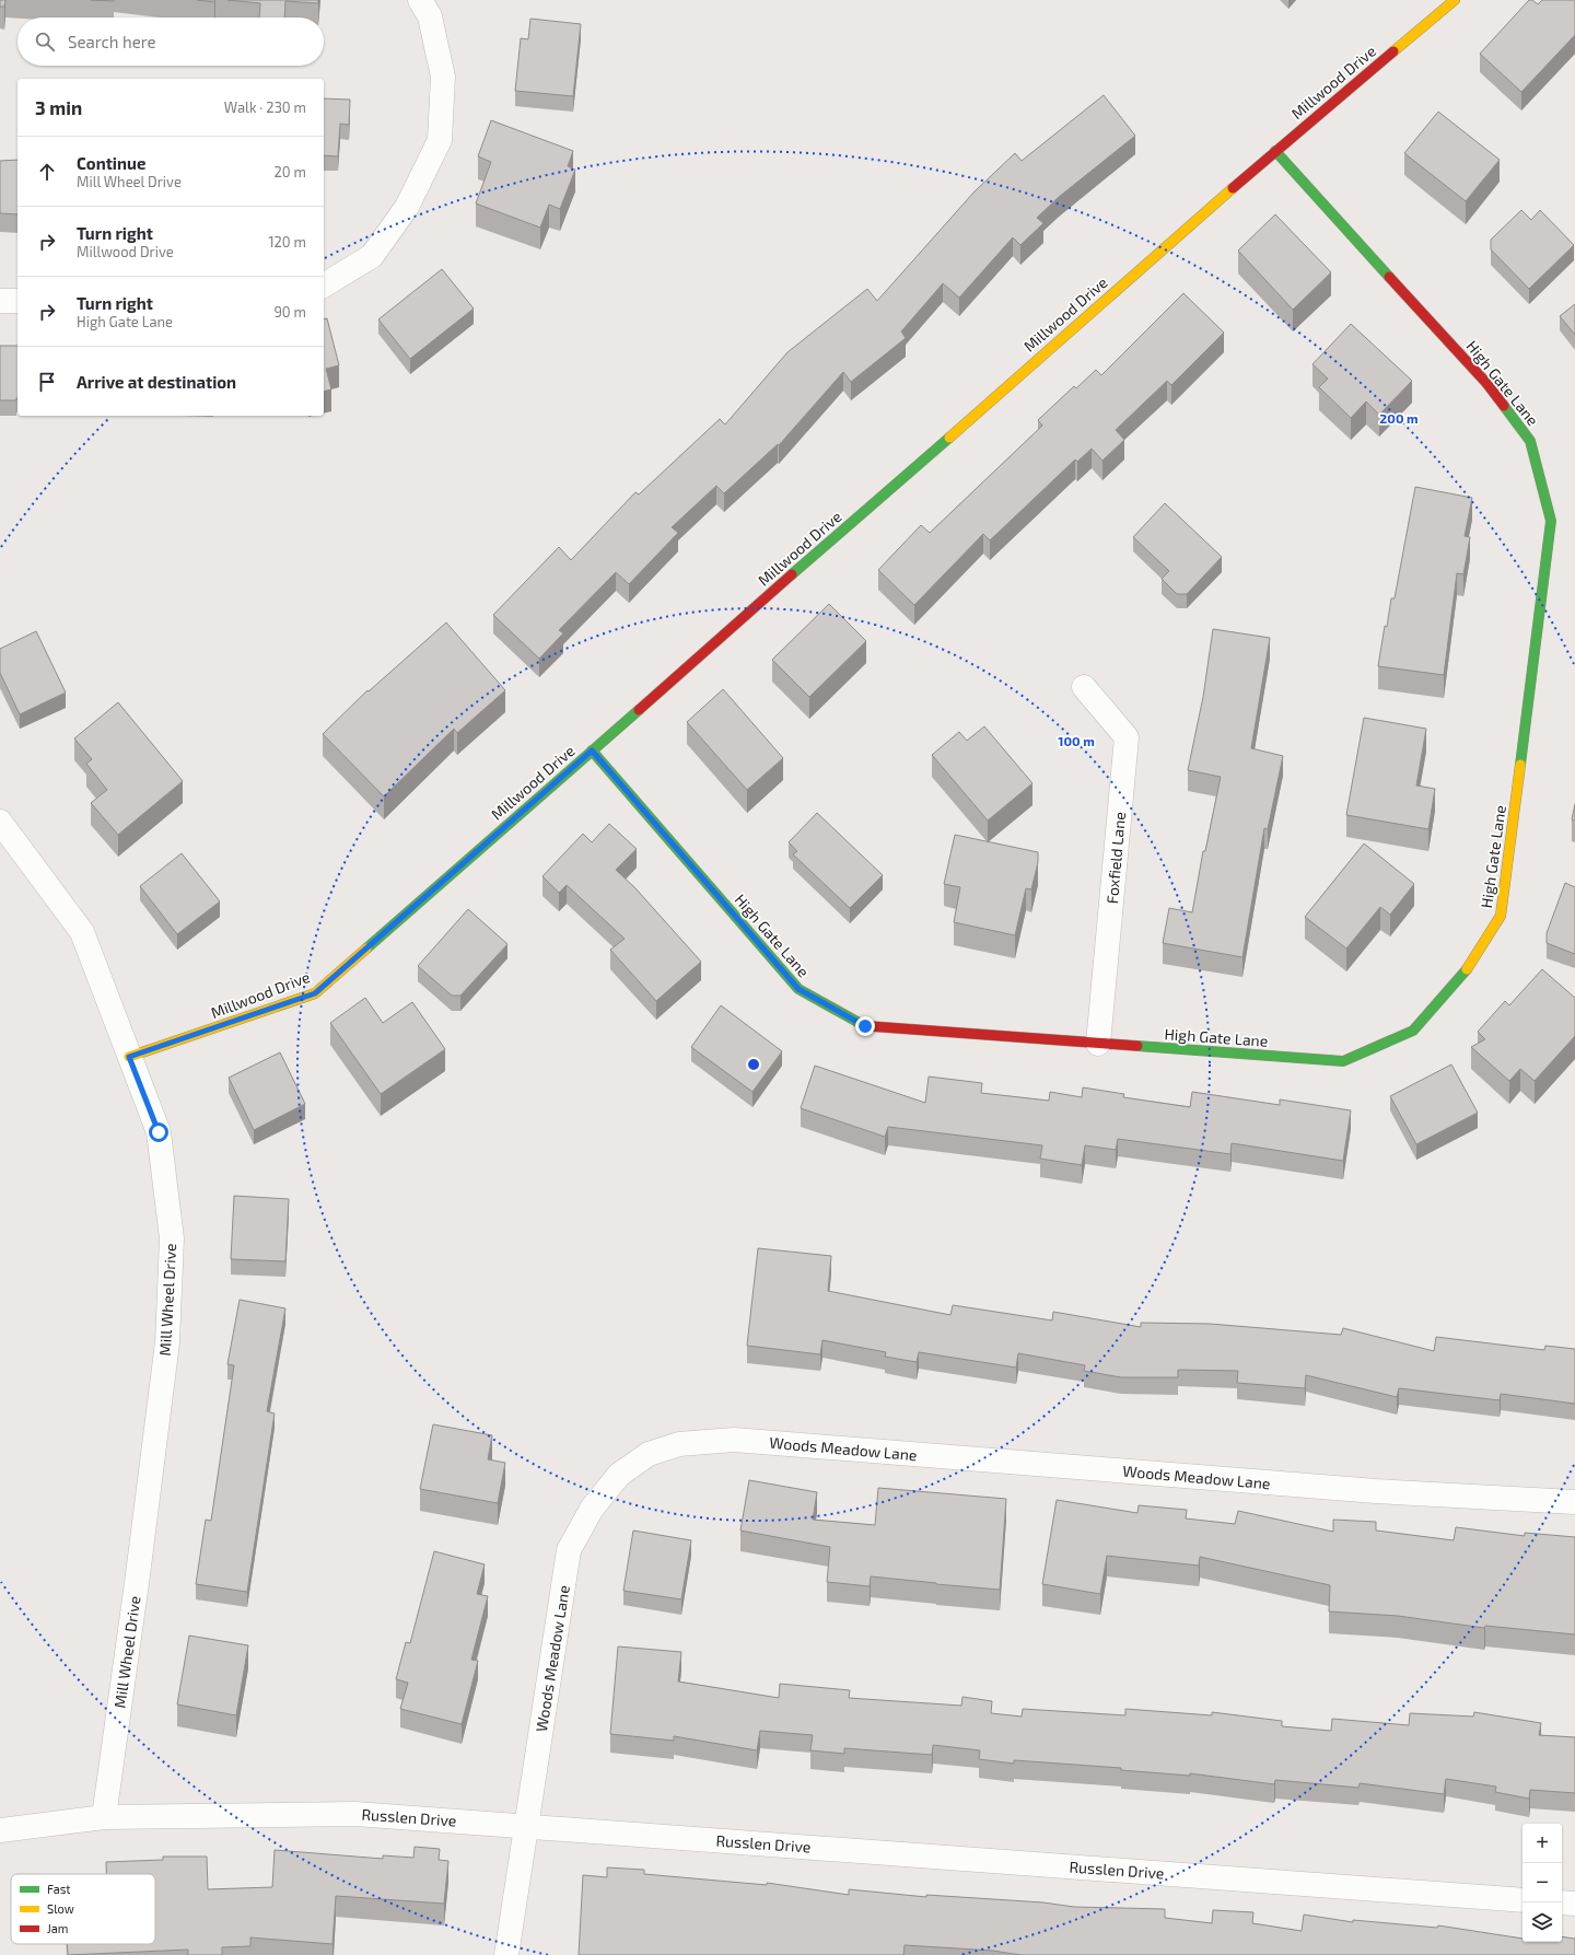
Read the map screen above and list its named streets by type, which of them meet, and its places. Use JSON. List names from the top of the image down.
{
  "streets": {
    "street": [
      "Millwood Drive",
      "High Gate Lane",
      "Foxfield Lane",
      "Mill Wheel Drive",
      "Woods Meadow Lane",
      "Russlen Drive"
    ]
  },
  "crossings": [
    ["Millwood Drive", "High Gate Lane"],
    ["Millwood Drive", "Mill Wheel Drive"],
    ["High Gate Lane", "Foxfield Lane"],
    ["Mill Wheel Drive", "Russlen Drive"],
    ["Woods Meadow Lane", "Russlen Drive"]
  ],
  "legend": ["Fast", "Slow", "Jam"],
  "page": {
    "search": "Search here",
    "heading": ["3 min", "Walk · 230 m"],
    "list": [
      ["Continue", "Mill Wheel Drive", "20 m"],
      ["Turn right", "Millwood Drive", "120 m"],
      ["Turn right", "High Gate Lane", "90 m"],
      "Arrive at destination"
    ],
    "map_buttons": ["+", "−"]
  },
  "rings": ["200 m", "100 m"]
}
